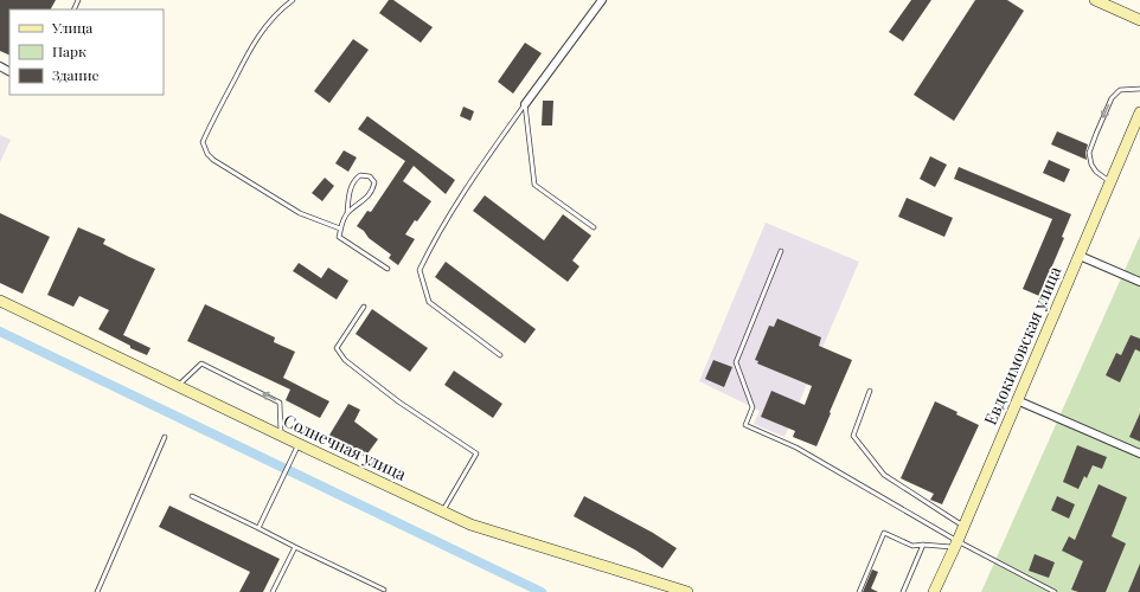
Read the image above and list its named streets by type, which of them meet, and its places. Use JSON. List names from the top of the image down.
{
  "streets": {
    "main road": ["Евдокимовская улица", "Солнечная улица"]
  },
  "legend": ["Улица", "Парк", "Здание"]
}
